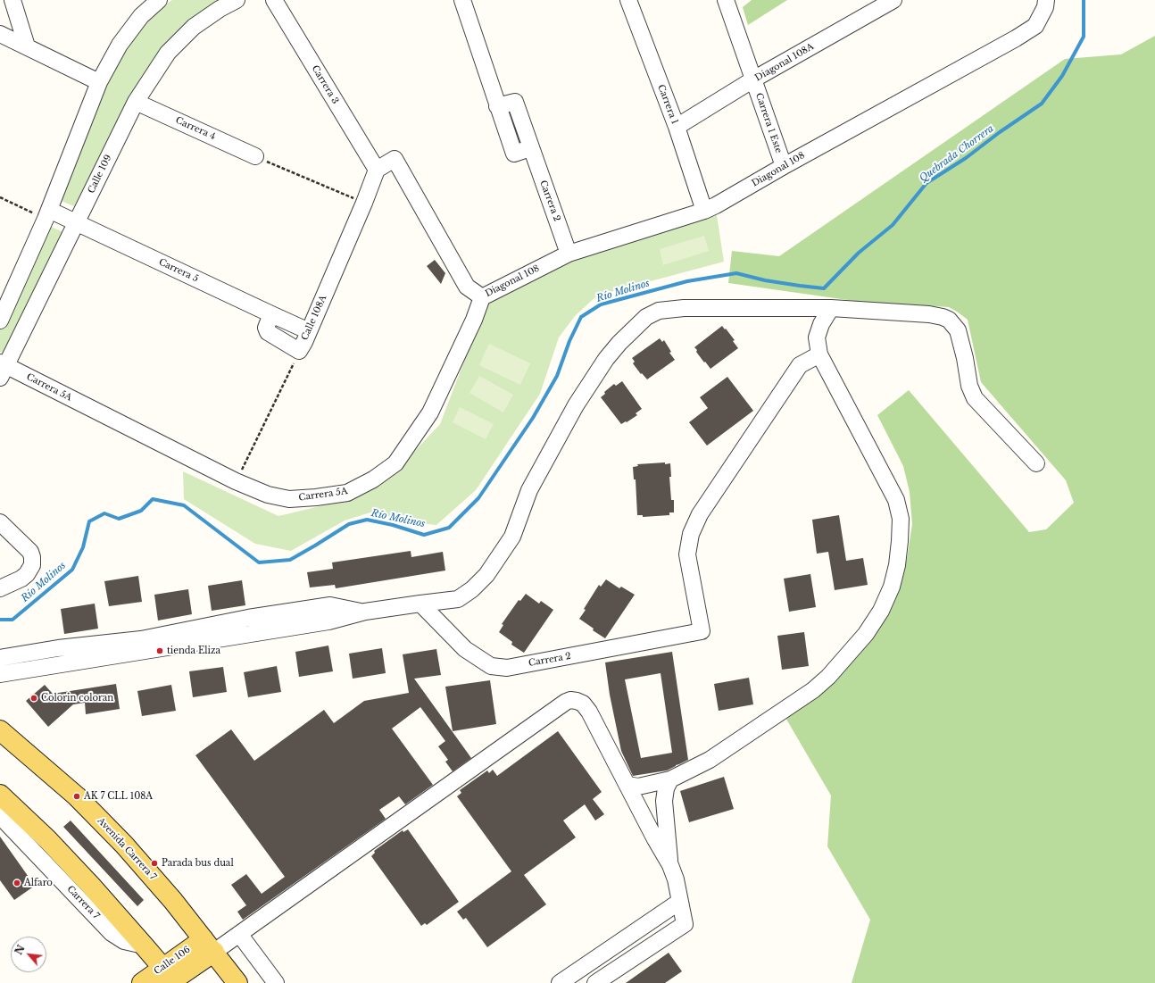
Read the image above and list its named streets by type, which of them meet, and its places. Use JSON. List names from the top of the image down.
{
  "streets": {
    "main road": ["Avenida Carrera 7", "Calle 106"],
    "street": [
      "Diagonal 108A",
      "Carrera 3",
      "Carrera 1",
      "Carrera 1 Este",
      "Carrera 4",
      "Diagonal 108",
      "Calle 109",
      "Carrera 2",
      "Carrera 5",
      "Calle 108A",
      "Carrera 5A",
      "Carrera 7"
    ]
  },
  "crossings": [
    ["Diagonal 108A", "Carrera 1"],
    ["Diagonal 108A", "Carrera 1 Este"],
    ["Carrera 3", "Calle 108A"],
    ["Carrera 1", "Diagonal 108"],
    ["Carrera 1 Este", "Diagonal 108"],
    ["Carrera 4", "Calle 109"],
    ["Diagonal 108", "Carrera 2"],
    ["Diagonal 108", "Carrera 5A"],
    ["Calle 109", "Carrera 5"],
    ["Calle 109", "Carrera 5A"],
    ["Carrera 5", "Calle 108A"],
    ["Calle 108A", "Carrera 5A"],
    ["Avenida Carrera 7", "Calle 106"]
  ],
  "water": ["Quebrada Chorrera", "Río Molinos"],
  "places": [
    "tienda Eliza",
    "Colorin coloran",
    "AK 7 CLL 108A",
    "Parada bus dual",
    "Alfaro"
  ],
  "north": "top left"
}
